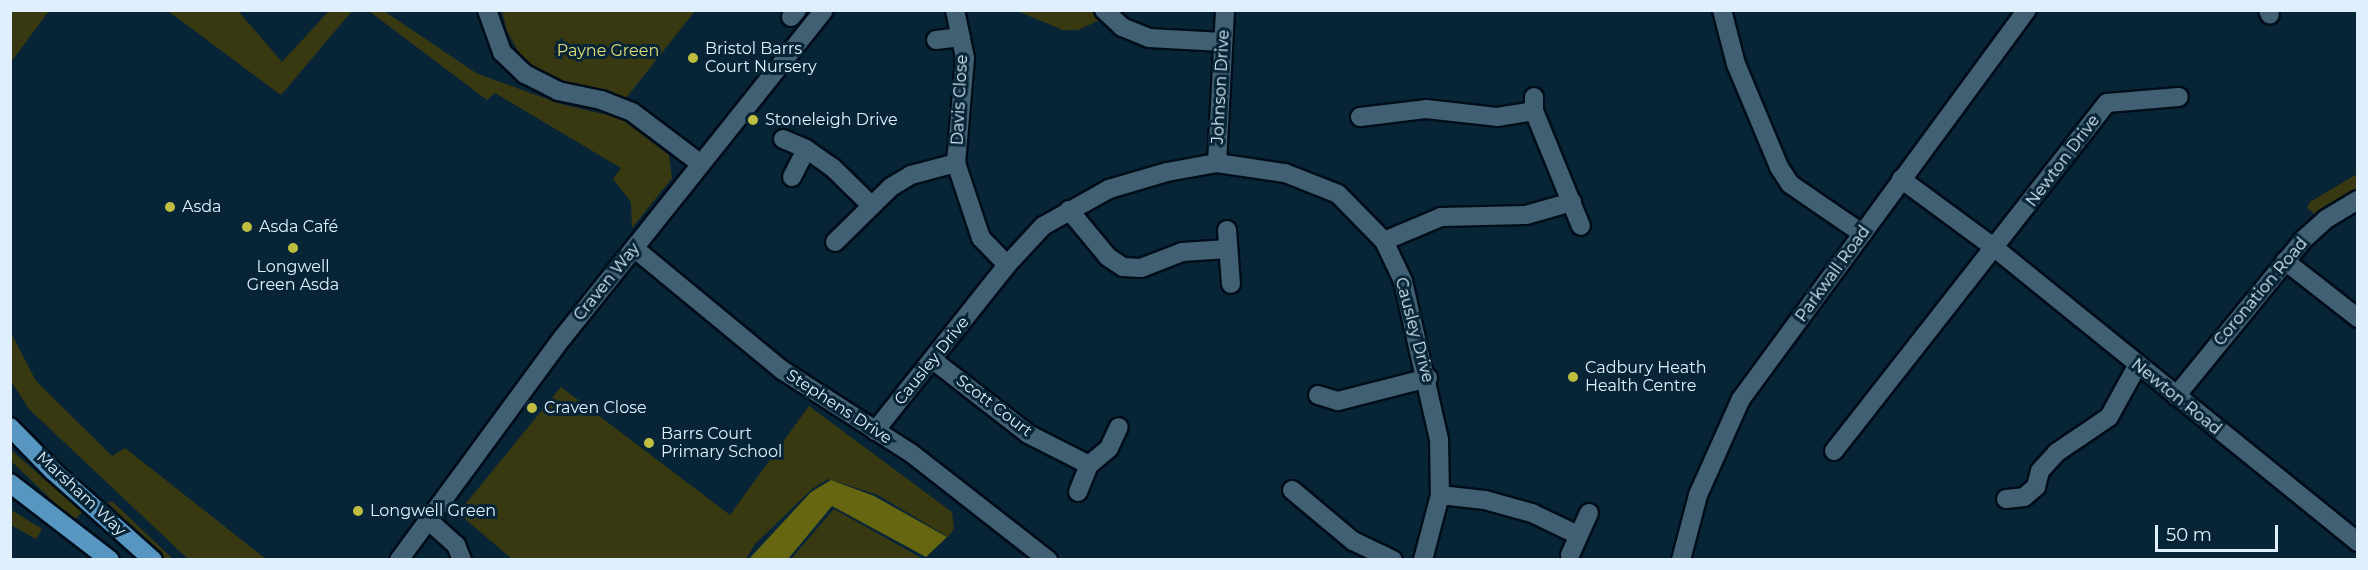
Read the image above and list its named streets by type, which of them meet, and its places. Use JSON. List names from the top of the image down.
{
  "streets": {
    "main road": ["Marsham Way"],
    "street": [
      "Johnson Drive",
      "Davis Close",
      "Newton Drive",
      "Parkwall Road",
      "Craven Way",
      "Coronation Road",
      "Causley Drive",
      "Newton Road",
      "Scott Court",
      "Stephens Drive"
    ]
  },
  "crossings": [
    ["Johnson Drive", "Causley Drive"],
    ["Davis Close", "Causley Drive"],
    ["Newton Drive", "Newton Road"],
    ["Parkwall Road", "Newton Road"],
    ["Craven Way", "Stephens Drive"],
    ["Coronation Road", "Newton Road"],
    ["Causley Drive", "Scott Court"],
    ["Causley Drive", "Stephens Drive"]
  ],
  "parks": ["Payne Green"],
  "places": [
    "Bristol Barrs Court Nursery",
    "Stoneleigh Drive",
    "Asda",
    "Asda Café",
    "Longwell Green Asda",
    "Cadbury Heath Health Centre",
    "Craven Close",
    "Barrs Court Primary School",
    "Longwell Green"
  ],
  "scale_bar": "50 m"
}
